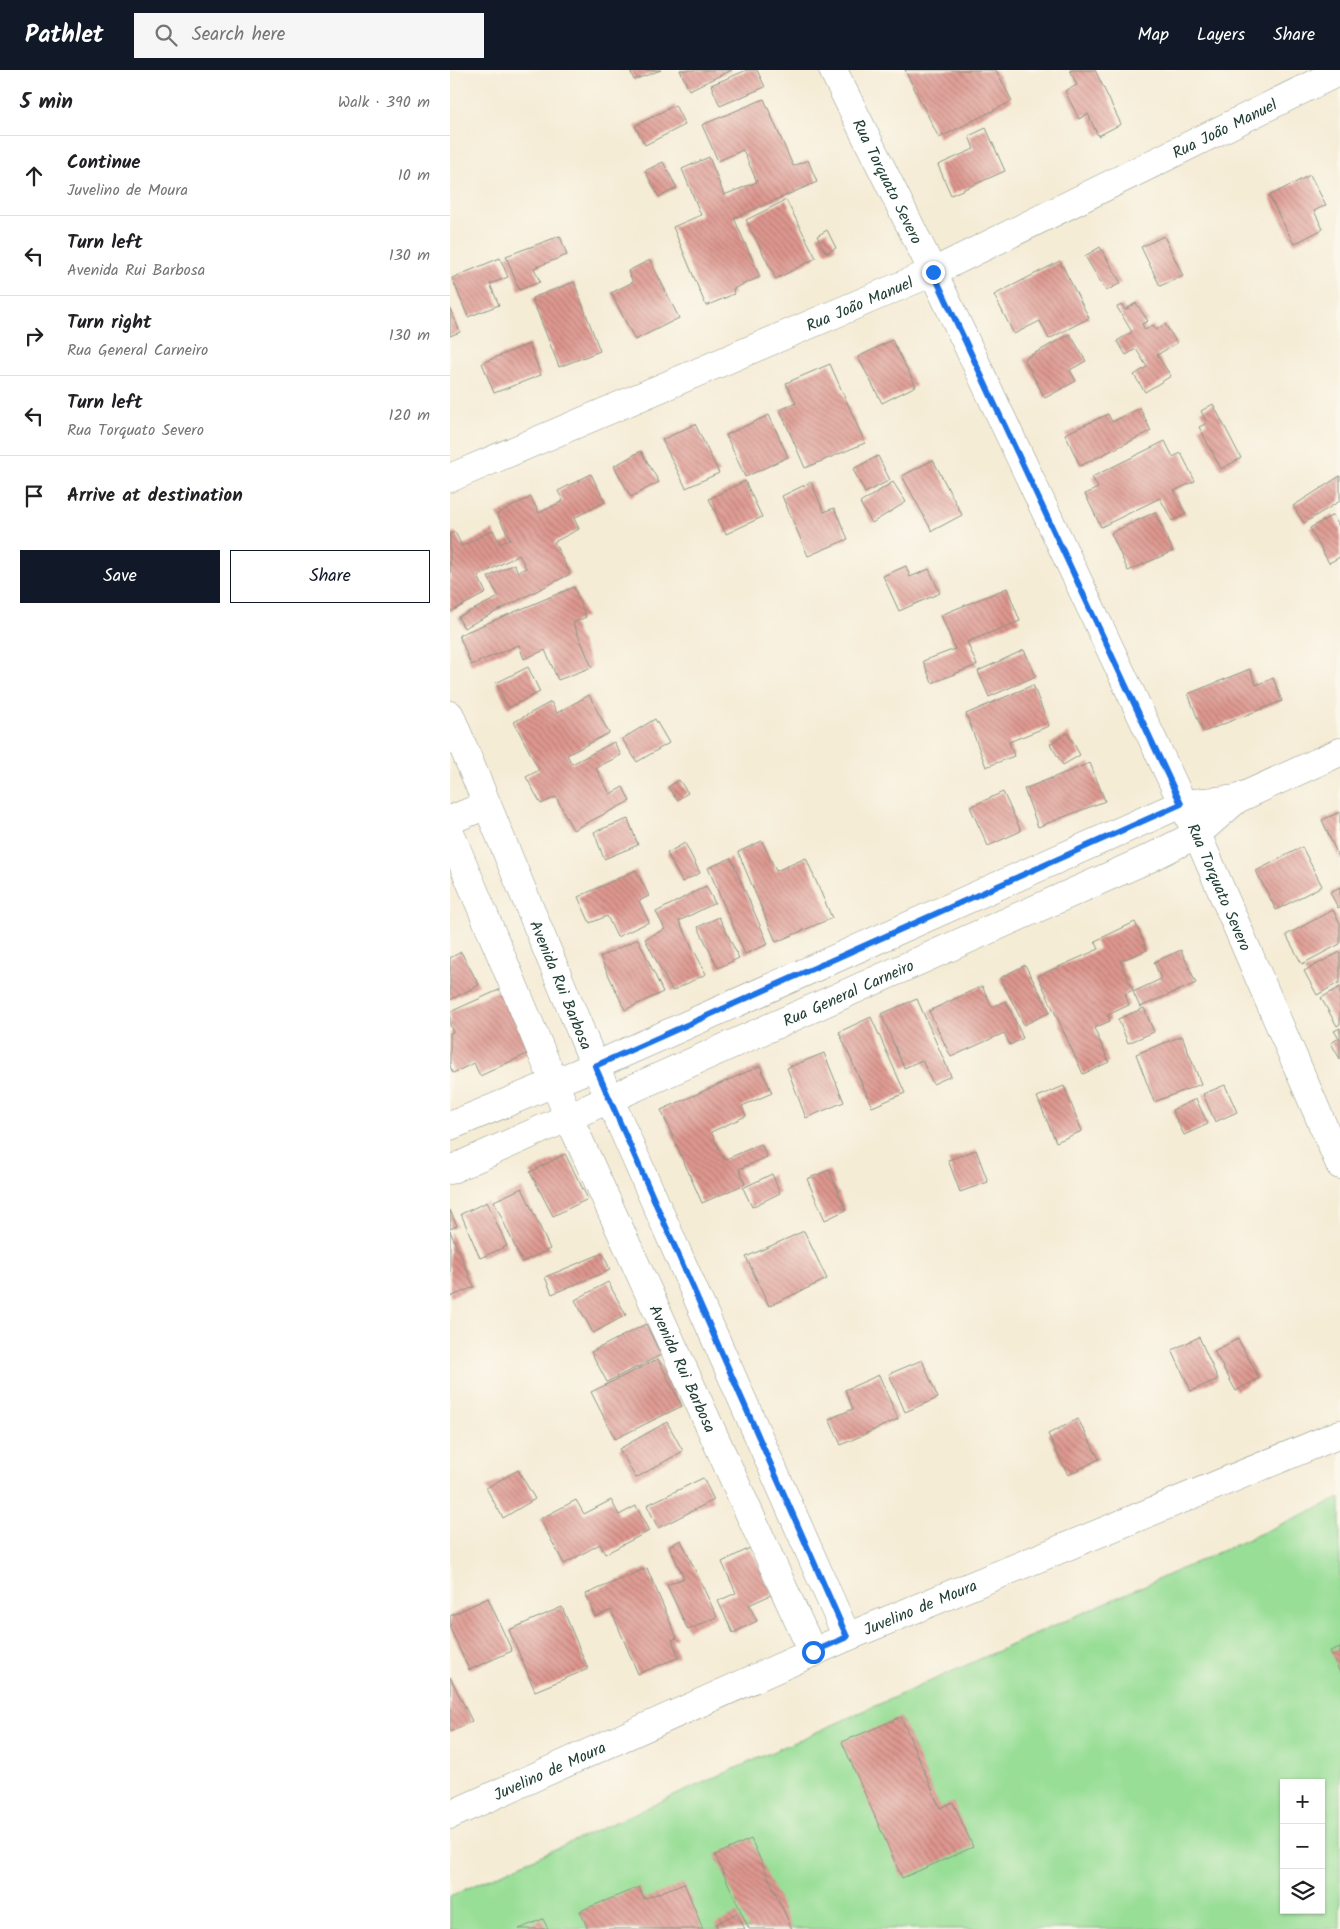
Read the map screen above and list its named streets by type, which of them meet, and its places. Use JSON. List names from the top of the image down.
{
  "streets": {
    "street": [
      "Rua João Manuel",
      "Rua Torquato Severo",
      "Avenida Rui Barbosa",
      "Rua General Carneiro",
      "Juvelino de Moura"
    ]
  },
  "crossings": [
    ["Rua João Manuel", "Rua Torquato Severo"],
    ["Rua Torquato Severo", "Rua General Carneiro"],
    ["Avenida Rui Barbosa", "Rua General Carneiro"],
    ["Avenida Rui Barbosa", "Juvelino de Moura"]
  ],
  "page": {
    "header": "Pathlet",
    "search": "Search here",
    "nav": ["Map", "Layers", "Share"],
    "heading": ["5 min", "Walk · 390 m"],
    "list": [
      ["Continue", "Juvelino de Moura", "10 m"],
      ["Turn left", "Avenida Rui Barbosa", "130 m"],
      ["Turn right", "Rua General Carneiro", "130 m"],
      ["Turn left", "Rua Torquato Severo", "120 m"],
      "Arrive at destination"
    ],
    "buttons": ["Save", "Share"],
    "map_buttons": ["+", "−"]
  }
}
